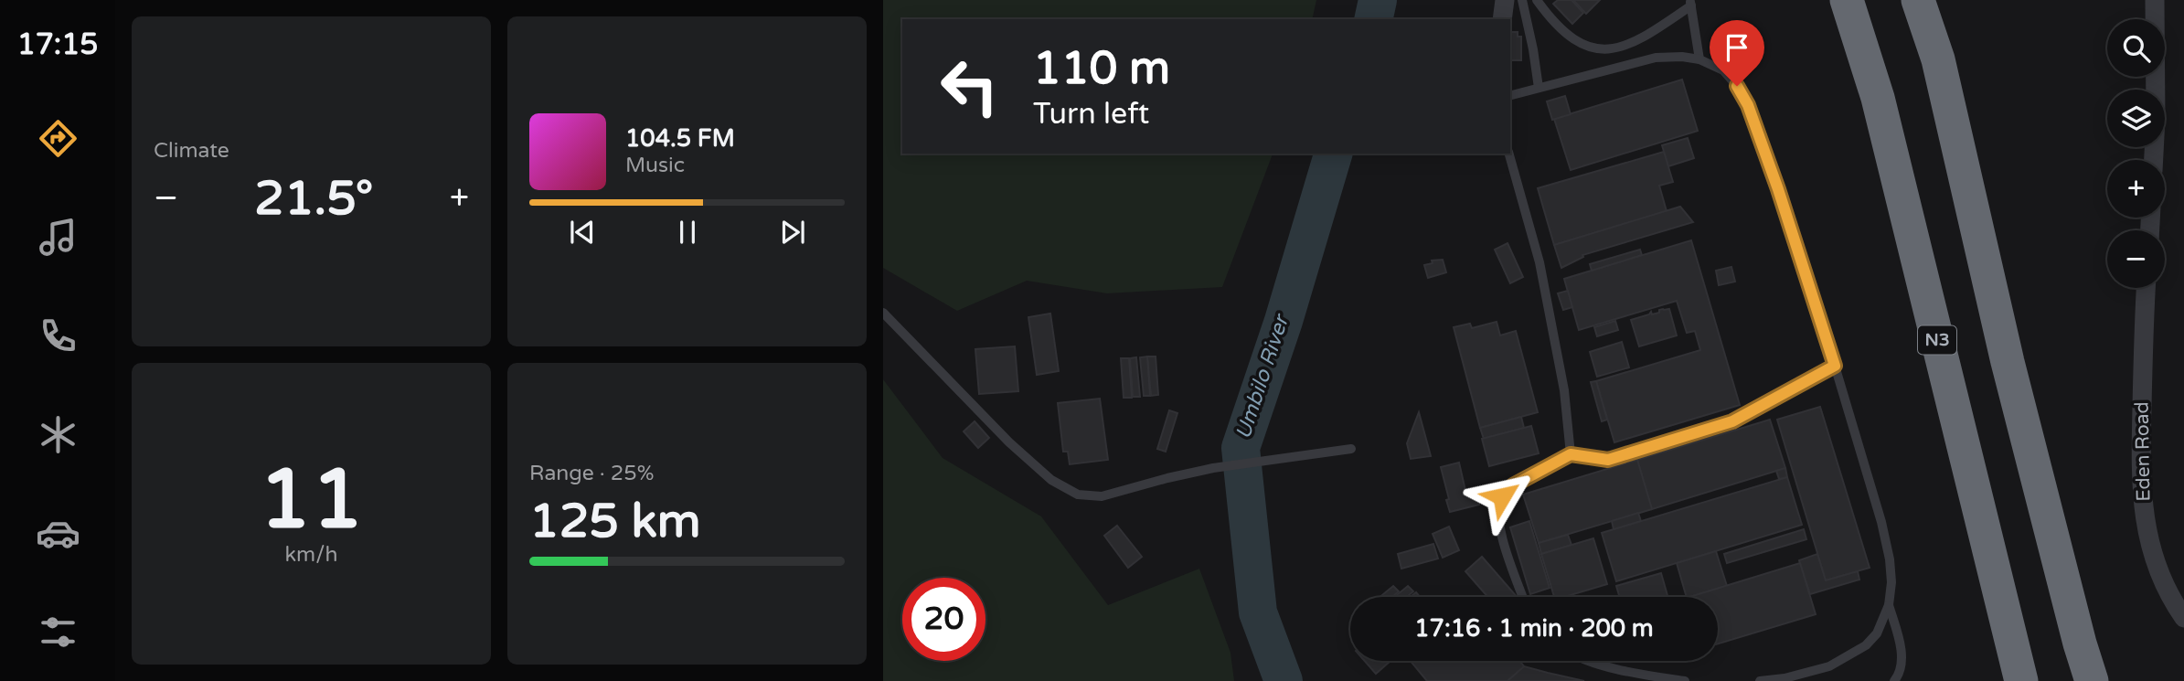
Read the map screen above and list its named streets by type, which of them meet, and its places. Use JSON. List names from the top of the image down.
{
  "streets": {
    "highway": ["N3"],
    "street": ["Eden Road"]
  },
  "water": ["Umbilo River"],
  "page": {
    "tabs": "17:15",
    "tile": [
      "Climate",
      ["11", "km/h"],
      ["Range · 25%", "125 km"]
    ],
    "map_buttons": ["+", "−"],
    "turn": ["110 m", "Turn left"],
    "song": ["104.5 FM", "Music"],
    "heat": ["−", "21.5°", "+"],
    "limit": "20",
    "trip": "17:16 · 1 min · 200 m"
  }
}
